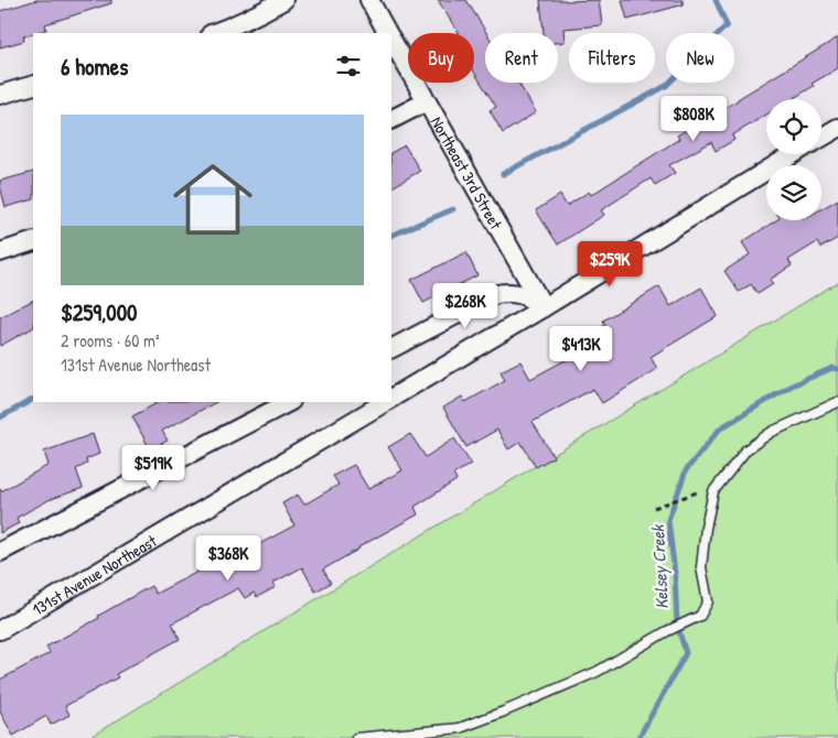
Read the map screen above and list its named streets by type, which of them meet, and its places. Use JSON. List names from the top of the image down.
{
  "streets": {
    "street": ["Northeast 3rd Street", "131st Avenue Northeast"]
  },
  "crossings": [
    ["Northeast 3rd Street", "131st Avenue Northeast"]
  ],
  "water": ["Kelsey Creek"],
  "page": {
    "chip": [
      "Buy",
      "Rent",
      "Filters",
      "New"
    ],
    "heading": "6 homes",
    "price": [
      "$808K",
      "$259K",
      "$268K",
      "$413K",
      "$519K",
      "$368K"
    ],
    "list": [
      {
        "name": "$259,000",
        "note": "2 rooms · 60 m² · 131st Avenue Northeast"
      }
    ]
  }
}
